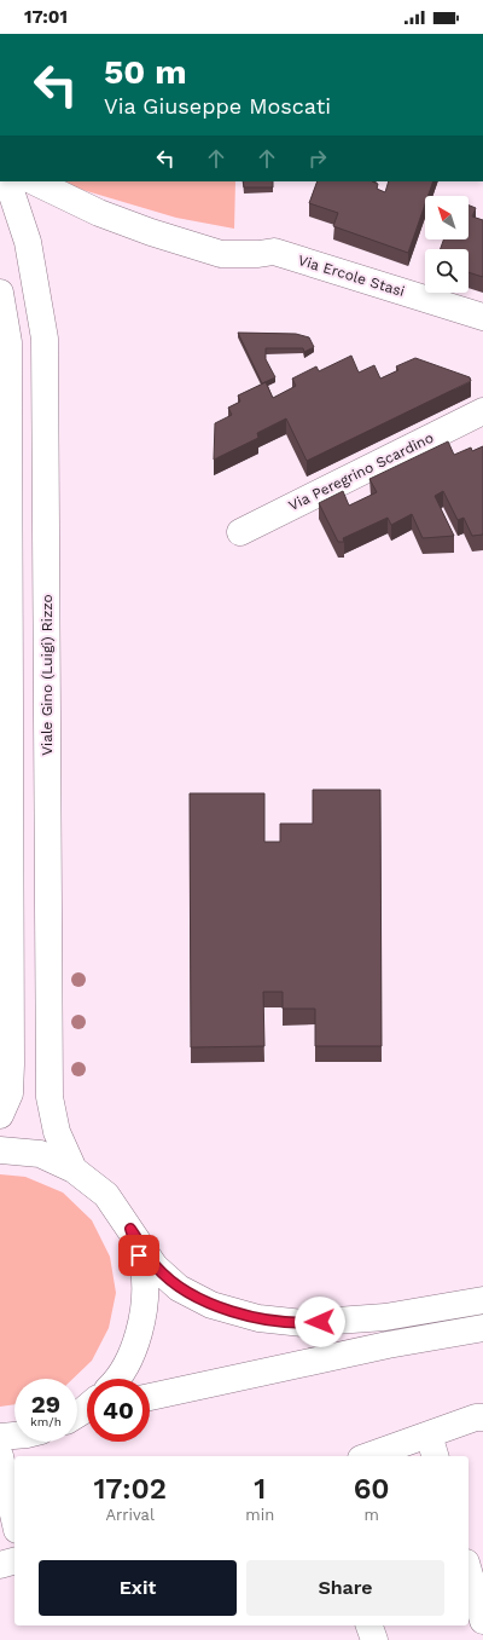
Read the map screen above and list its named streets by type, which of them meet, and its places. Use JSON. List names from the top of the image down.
{
  "streets": {
    "street": ["Via Ercole Stasi", "Via Peregrino Scardino", "Viale Gino (Luigi) Rizzo"]
  },
  "north": "top left",
  "page": {
    "status": "17:01",
    "turn": ["50 m", "Via Giuseppe Moscati"],
    "speed": "29 km/h",
    "limit": "40",
    "eta": [
      "17:02",
      "Arrival",
      "1",
      "min",
      "60",
      "m"
    ],
    "buttons": ["Exit", "Share"]
  }
}
